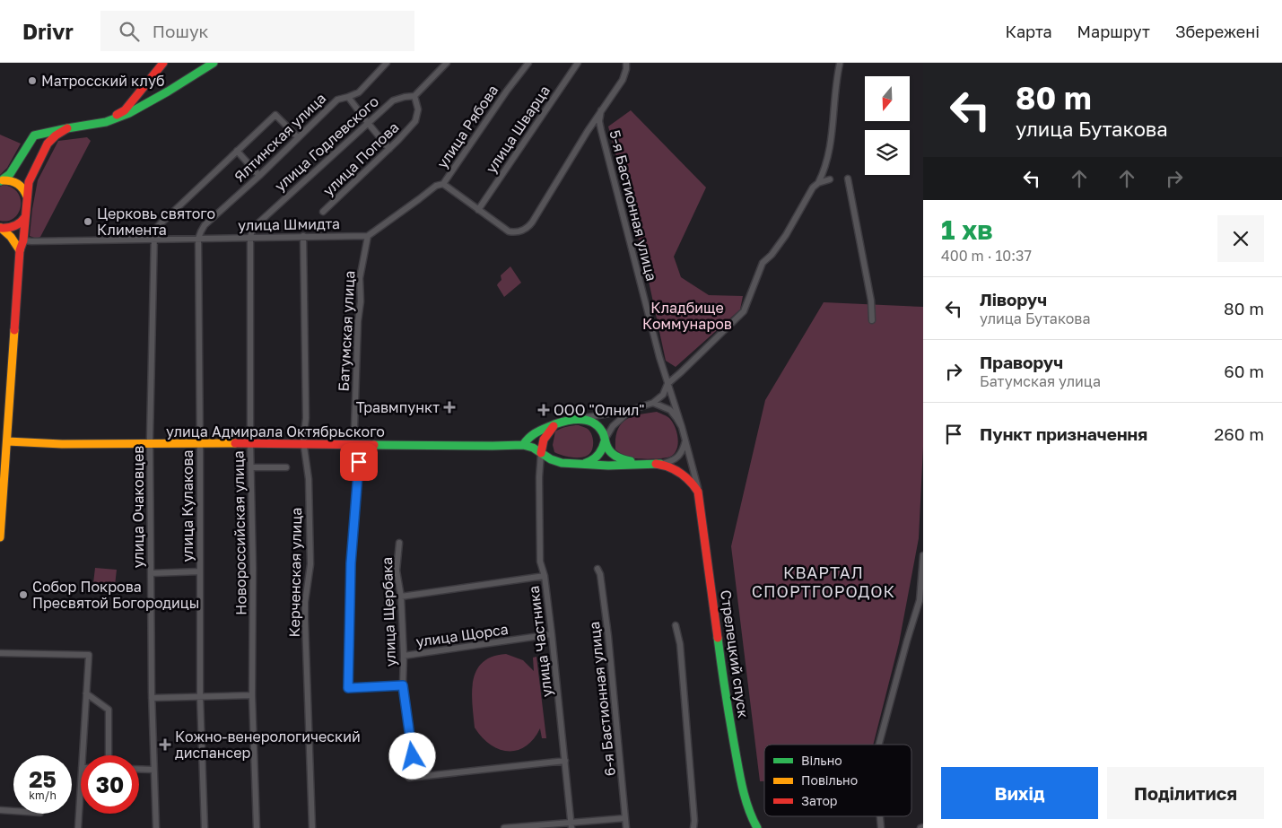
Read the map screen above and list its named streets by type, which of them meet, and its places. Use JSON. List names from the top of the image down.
{
  "streets": {
    "main road": ["улица Адмирала Октябрьского", "Стрелецкий спуск"],
    "street": [
      "улица Рябова",
      "улица Шварца",
      "Ялтинская улица",
      "улица Годлевского",
      "улица Попова",
      "5-я Бастионная улица",
      "улица Шмидта",
      "Батумская улица",
      "улица Кулакова",
      "улица Очаковцев",
      "Новороссийская улица",
      "Керченская улица",
      "улица Щербака",
      "улица Щорса",
      "улица Частника",
      "6-я Бастионная улица"
    ]
  },
  "crossings": [
    ["Ялтинская улица", "улица Шмидта"],
    ["Ялтинская улица", "улица Кулакова"],
    ["улица Годлевского", "улица Попова"],
    ["улица Годлевского", "улица Шмидта"],
    ["улица Годлевского", "Новороссийская улица"],
    ["5-я Бастионная улица", "Стрелецкий спуск"],
    ["улица Шмидта", "Батумская улица"],
    ["улица Шмидта", "улица Кулакова"],
    ["улица Шмидта", "улица Очаковцев"],
    ["улица Шмидта", "Новороссийская улица"],
    ["улица Шмидта", "Керченская улица"],
    ["улица Адмирала Октябрьского", "улица Кулакова"],
    ["улица Адмирала Октябрьского", "улица Очаковцев"],
    ["улица Адмирала Октябрьского", "Новороссийская улица"],
    ["улица Адмирала Октябрьского", "Керченская улица"],
    ["улица Адмирала Октябрьского", "улица Частника"],
    ["улица Щербака", "улица Щорса"],
    ["улица Щорса", "улица Частника"]
  ],
  "districts": ["КВАРТАЛ СПОРТГОРОДОК"],
  "parks": ["Кладбище Коммунаров"],
  "places": {
    "other": ["Матросский клуб", "Церковь святого Климента", "Собор Покрова Пресвятой Богородицы"],
    "health": ["Травмпункт", "ООО \"Олнил\"", "Кожно-венерологический диспансер"]
  },
  "legend": ["Вільно", "Повільно", "Затор"],
  "north": "bottom",
  "page": {
    "header": "Drivr",
    "search": "Пошук",
    "nav": ["Карта", "Маршрут", "Збережені"],
    "turn": ["80 m", "улица Бутакова"],
    "heading": ["1 хв", "400 m · 10:37"],
    "list": [
      {
        "name": "Ліворуч",
        "note": "улица Бутакова",
        "value": "80 m"
      },
      {
        "name": "Праворуч",
        "note": "Батумская улица",
        "value": "60 m"
      },
      {
        "name": "Пункт призначення",
        "value": "260 m"
      }
    ],
    "speed": "25 km/h",
    "limit": "30",
    "buttons": ["Вихід", "Поділитися"]
  }
}
